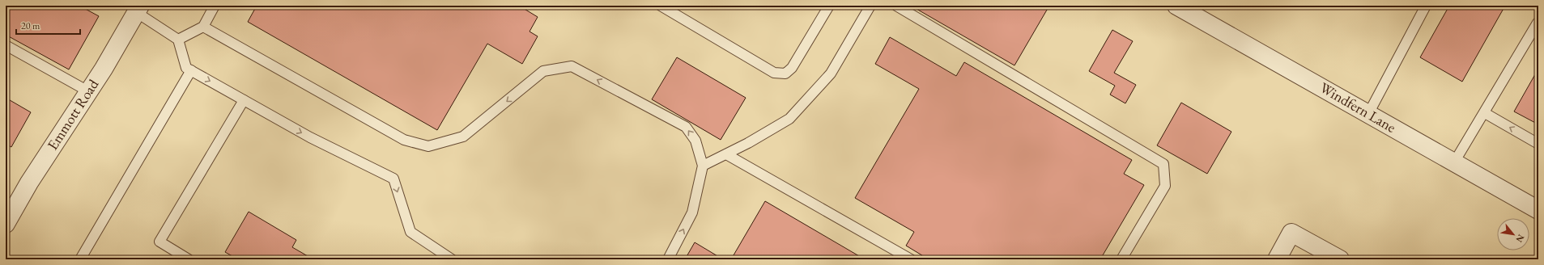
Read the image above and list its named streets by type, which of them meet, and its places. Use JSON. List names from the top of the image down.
{
  "streets": {
    "street": ["Windfern Lane", "Emmott Road"]
  },
  "scale_bar": "20 m",
  "north": "bottom right"
}
